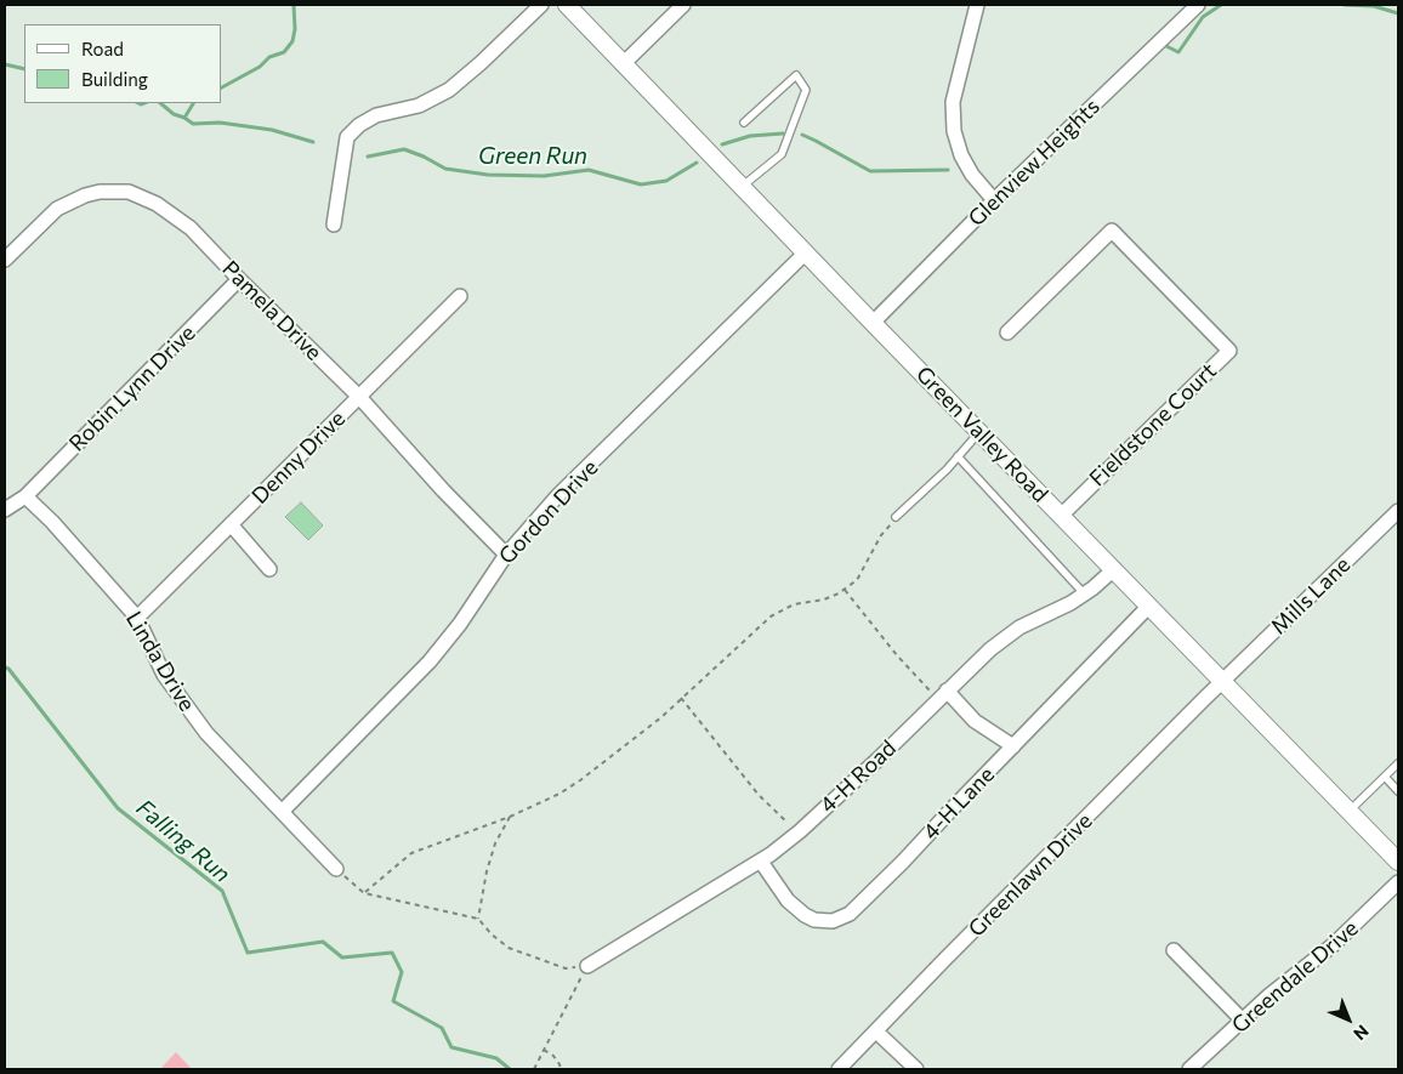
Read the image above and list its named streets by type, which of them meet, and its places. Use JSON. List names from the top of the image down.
{
  "streets": {
    "street": [
      "Glenview Heights",
      "Pamela Drive",
      "Robin Lynn Drive",
      "Fieldstone Court",
      "Green Valley Road",
      "Denny Drive",
      "Gordon Drive",
      "Mills Lane",
      "Linda Drive",
      "4-H Road",
      "4-H Lane",
      "Greenlawn Drive",
      "Greendale Drive"
    ]
  },
  "crossings": [
    ["Glenview Heights", "Green Valley Road"],
    ["Pamela Drive", "Robin Lynn Drive"],
    ["Pamela Drive", "Denny Drive"],
    ["Pamela Drive", "Gordon Drive"],
    ["Robin Lynn Drive", "Linda Drive"],
    ["Fieldstone Court", "Green Valley Road"],
    ["Green Valley Road", "Gordon Drive"],
    ["Green Valley Road", "Mills Lane"],
    ["Green Valley Road", "4-H Road"],
    ["Green Valley Road", "4-H Lane"],
    ["Green Valley Road", "Greenlawn Drive"],
    ["Denny Drive", "Linda Drive"],
    ["Gordon Drive", "Linda Drive"],
    ["Mills Lane", "Greenlawn Drive"],
    ["4-H Road", "4-H Lane"]
  ],
  "water": ["Green Run", "Falling Run"],
  "legend": ["Road", "Building"],
  "north": "bottom right"
}
